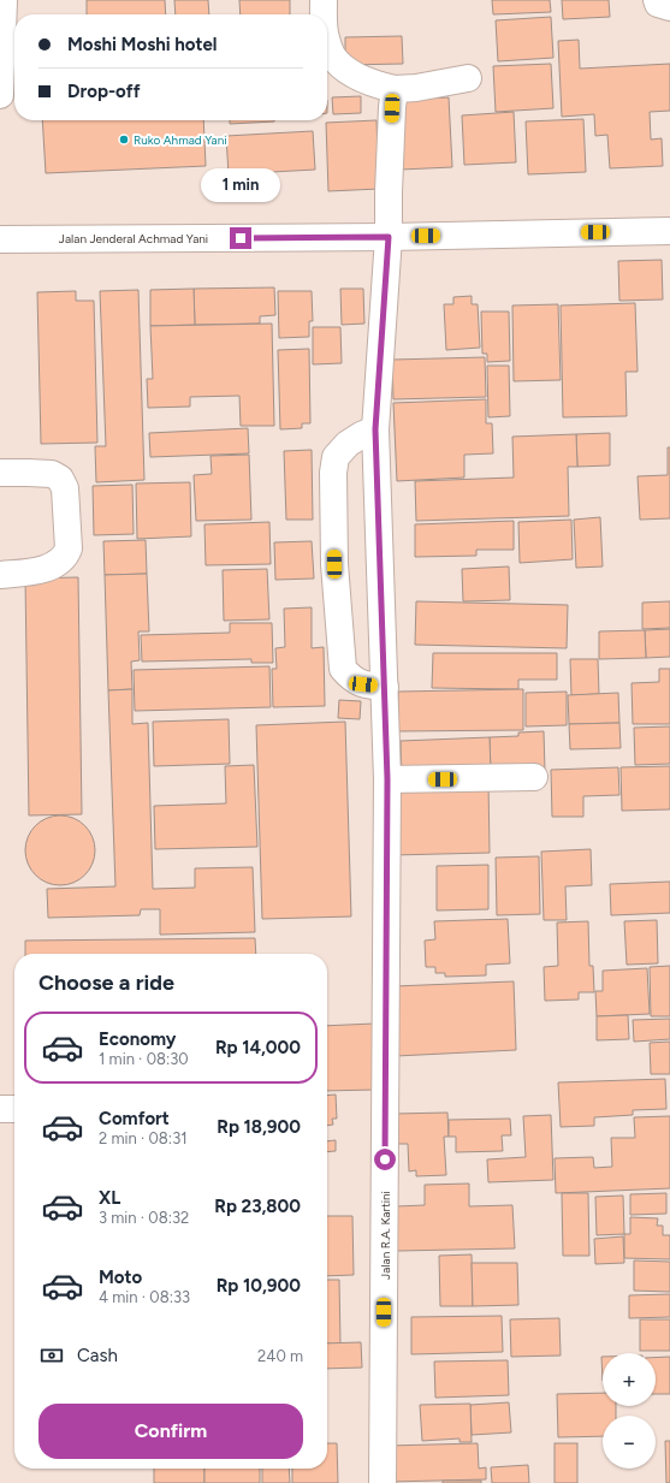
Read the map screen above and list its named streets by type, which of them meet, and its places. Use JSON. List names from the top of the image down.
{
  "streets": {
    "street": ["Jalan Jenderal Achmad Yani", "Jalan R.A. Kartini"]
  },
  "crossings": [
    ["Jalan Jenderal Achmad Yani", "Jalan R.A. Kartini"]
  ],
  "places": ["Ruko Ahmad Yani"],
  "page": {
    "banner": ["Moshi Moshi hotel", "Drop-off"],
    "bubble": "1 min",
    "heading": "Choose a ride",
    "list": [
      {
        "name": "Economy",
        "note": "1 min · 08:30",
        "value": "Rp 14,000"
      },
      {
        "name": "Comfort",
        "note": "2 min · 08:31",
        "value": "Rp 18,900"
      },
      {
        "name": "XL",
        "note": "3 min · 08:32",
        "value": "Rp 23,800"
      },
      {
        "name": "Moto",
        "note": "4 min · 08:33",
        "value": "Rp 10,900"
      }
    ],
    "pay": ["Cash", "240 m"],
    "map_buttons": ["+", "−"],
    "buttons": "Confirm"
  }
}
